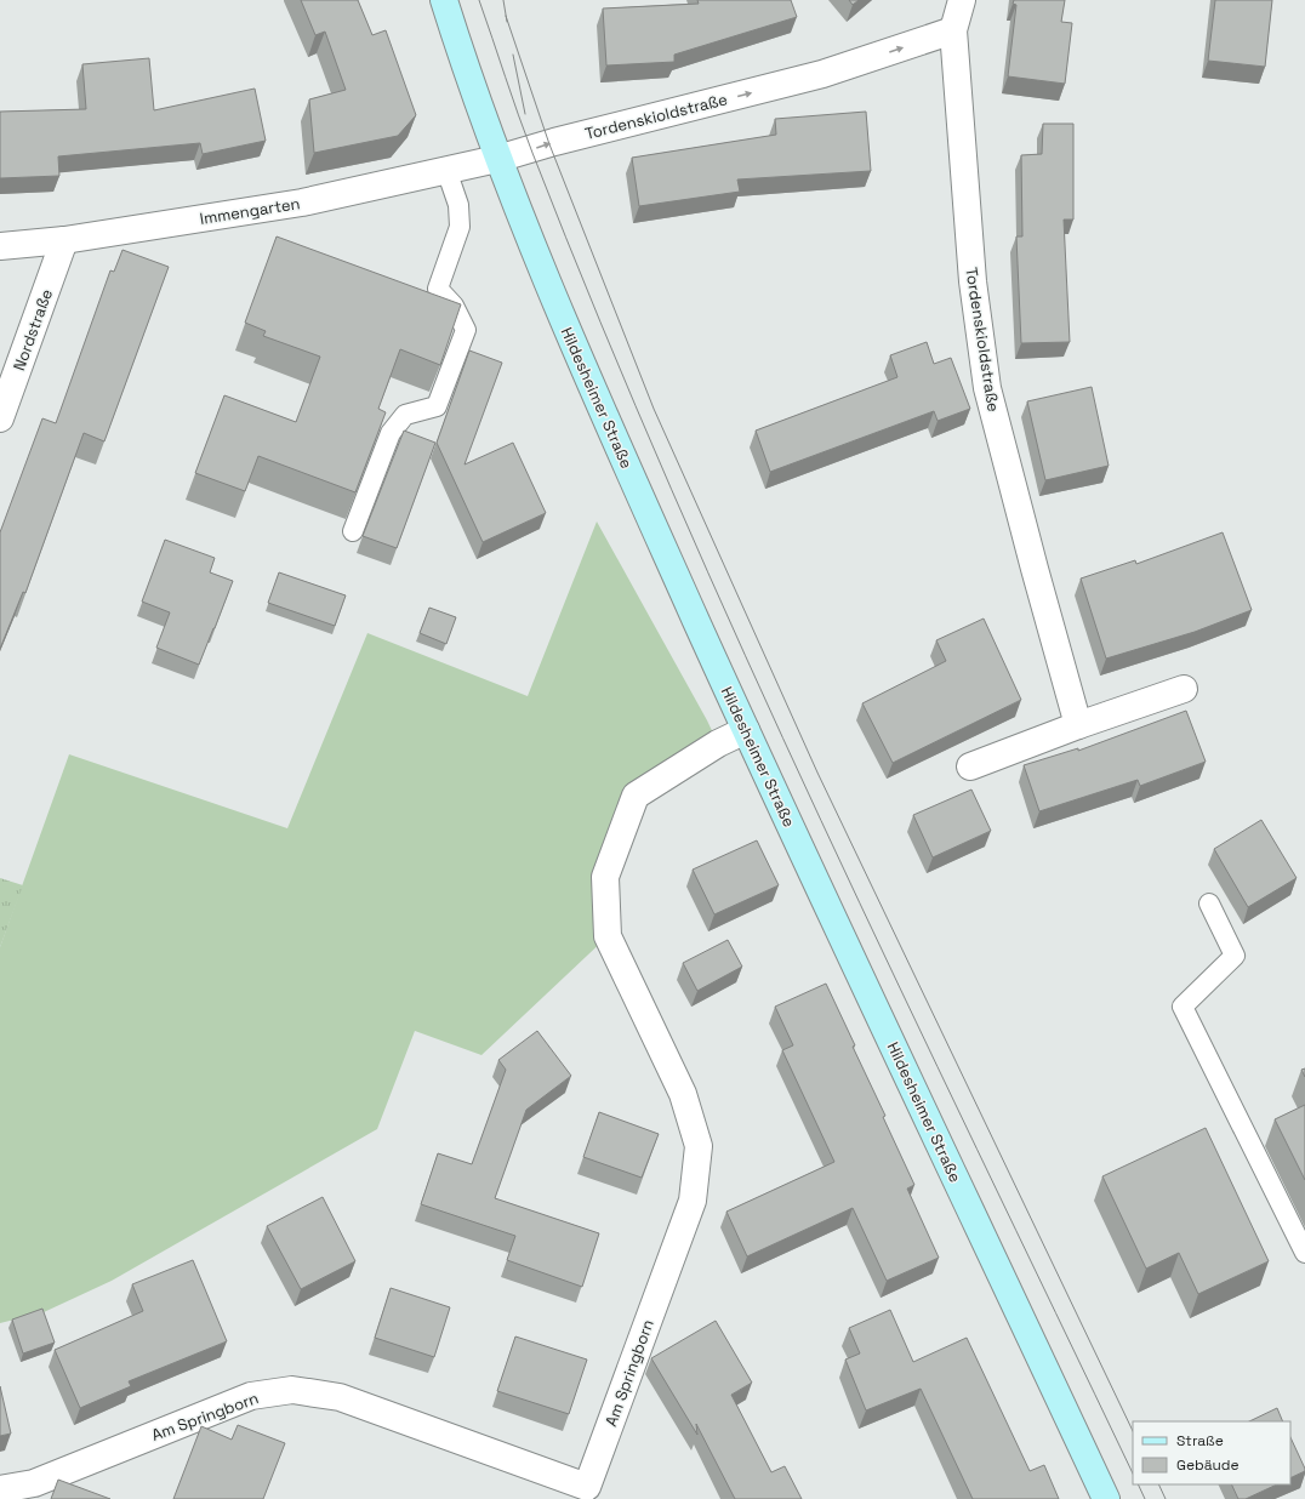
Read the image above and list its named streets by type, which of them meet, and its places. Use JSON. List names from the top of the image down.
{
  "streets": {
    "street": [
      "Tordenskioldstraße",
      "Immengarten",
      "Nordstraße",
      "Hildesheimer Straße",
      "Am Springborn"
    ]
  },
  "crossings": [
    ["Tordenskioldstraße", "Immengarten"],
    ["Tordenskioldstraße", "Hildesheimer Straße"],
    ["Immengarten", "Nordstraße"],
    ["Immengarten", "Hildesheimer Straße"],
    ["Hildesheimer Straße", "Am Springborn"]
  ],
  "one_way": ["Tordenskioldstraße"],
  "legend": ["Straße", "Gebäude"]
}
